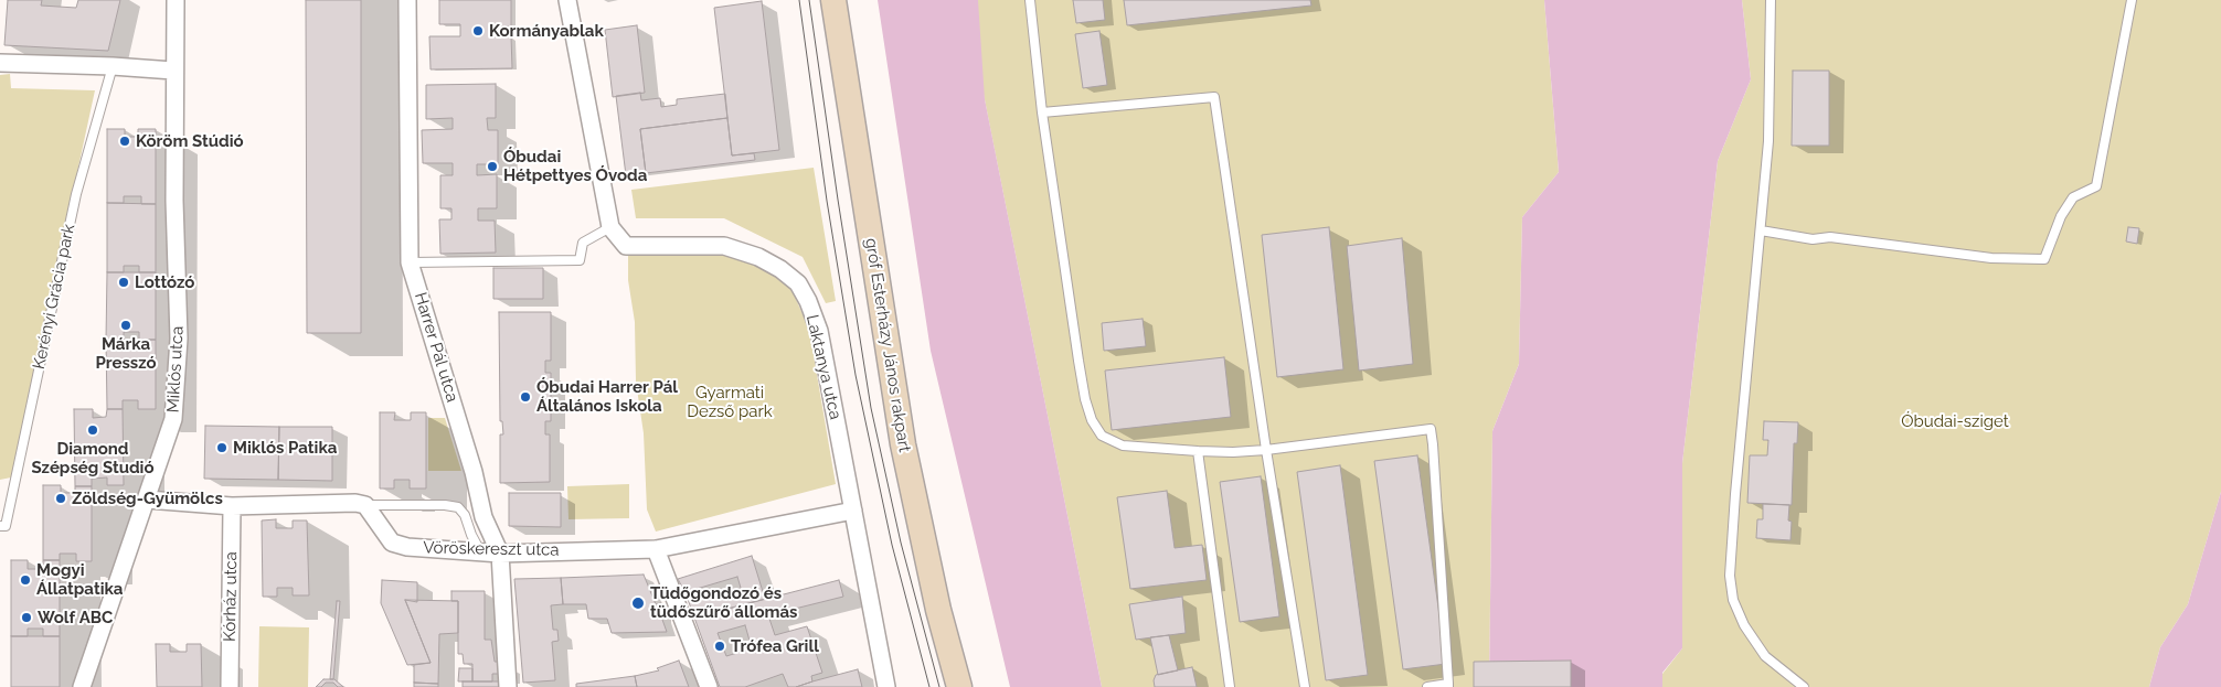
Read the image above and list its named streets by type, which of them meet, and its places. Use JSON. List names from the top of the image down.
{
  "streets": {
    "main road": ["gróf Esterházy János rakpart"],
    "street": [
      "Harrer Pál utca",
      "Laktanya utca",
      "Miklós utca",
      "Vöröskereszt utca",
      "Kórház utca"
    ],
    "lane": ["Kerényi Grácia park"]
  },
  "crossings": [
    ["Harrer Pál utca", "Vöröskereszt utca"],
    ["Laktanya utca", "Vöröskereszt utca"]
  ],
  "parks": ["Gyarmati Dezső park", "Óbudai-sziget"],
  "places": [
    "Kormányablak",
    "Köröm Stúdió",
    "Óbudai Hétpettyes Óvoda",
    "Lottózó",
    "Márka Presszó",
    "Óbudai Harrer Pál Általános Iskola",
    "Diamond Szépség Studió",
    "Miklós Patika",
    "Zöldség-Gyümölcs",
    "Mogyi Állatpatika",
    "Tüdőgondozó és tüdőszűrő állomás",
    "Wolf ABC",
    "Trófea Grill"
  ]
}
